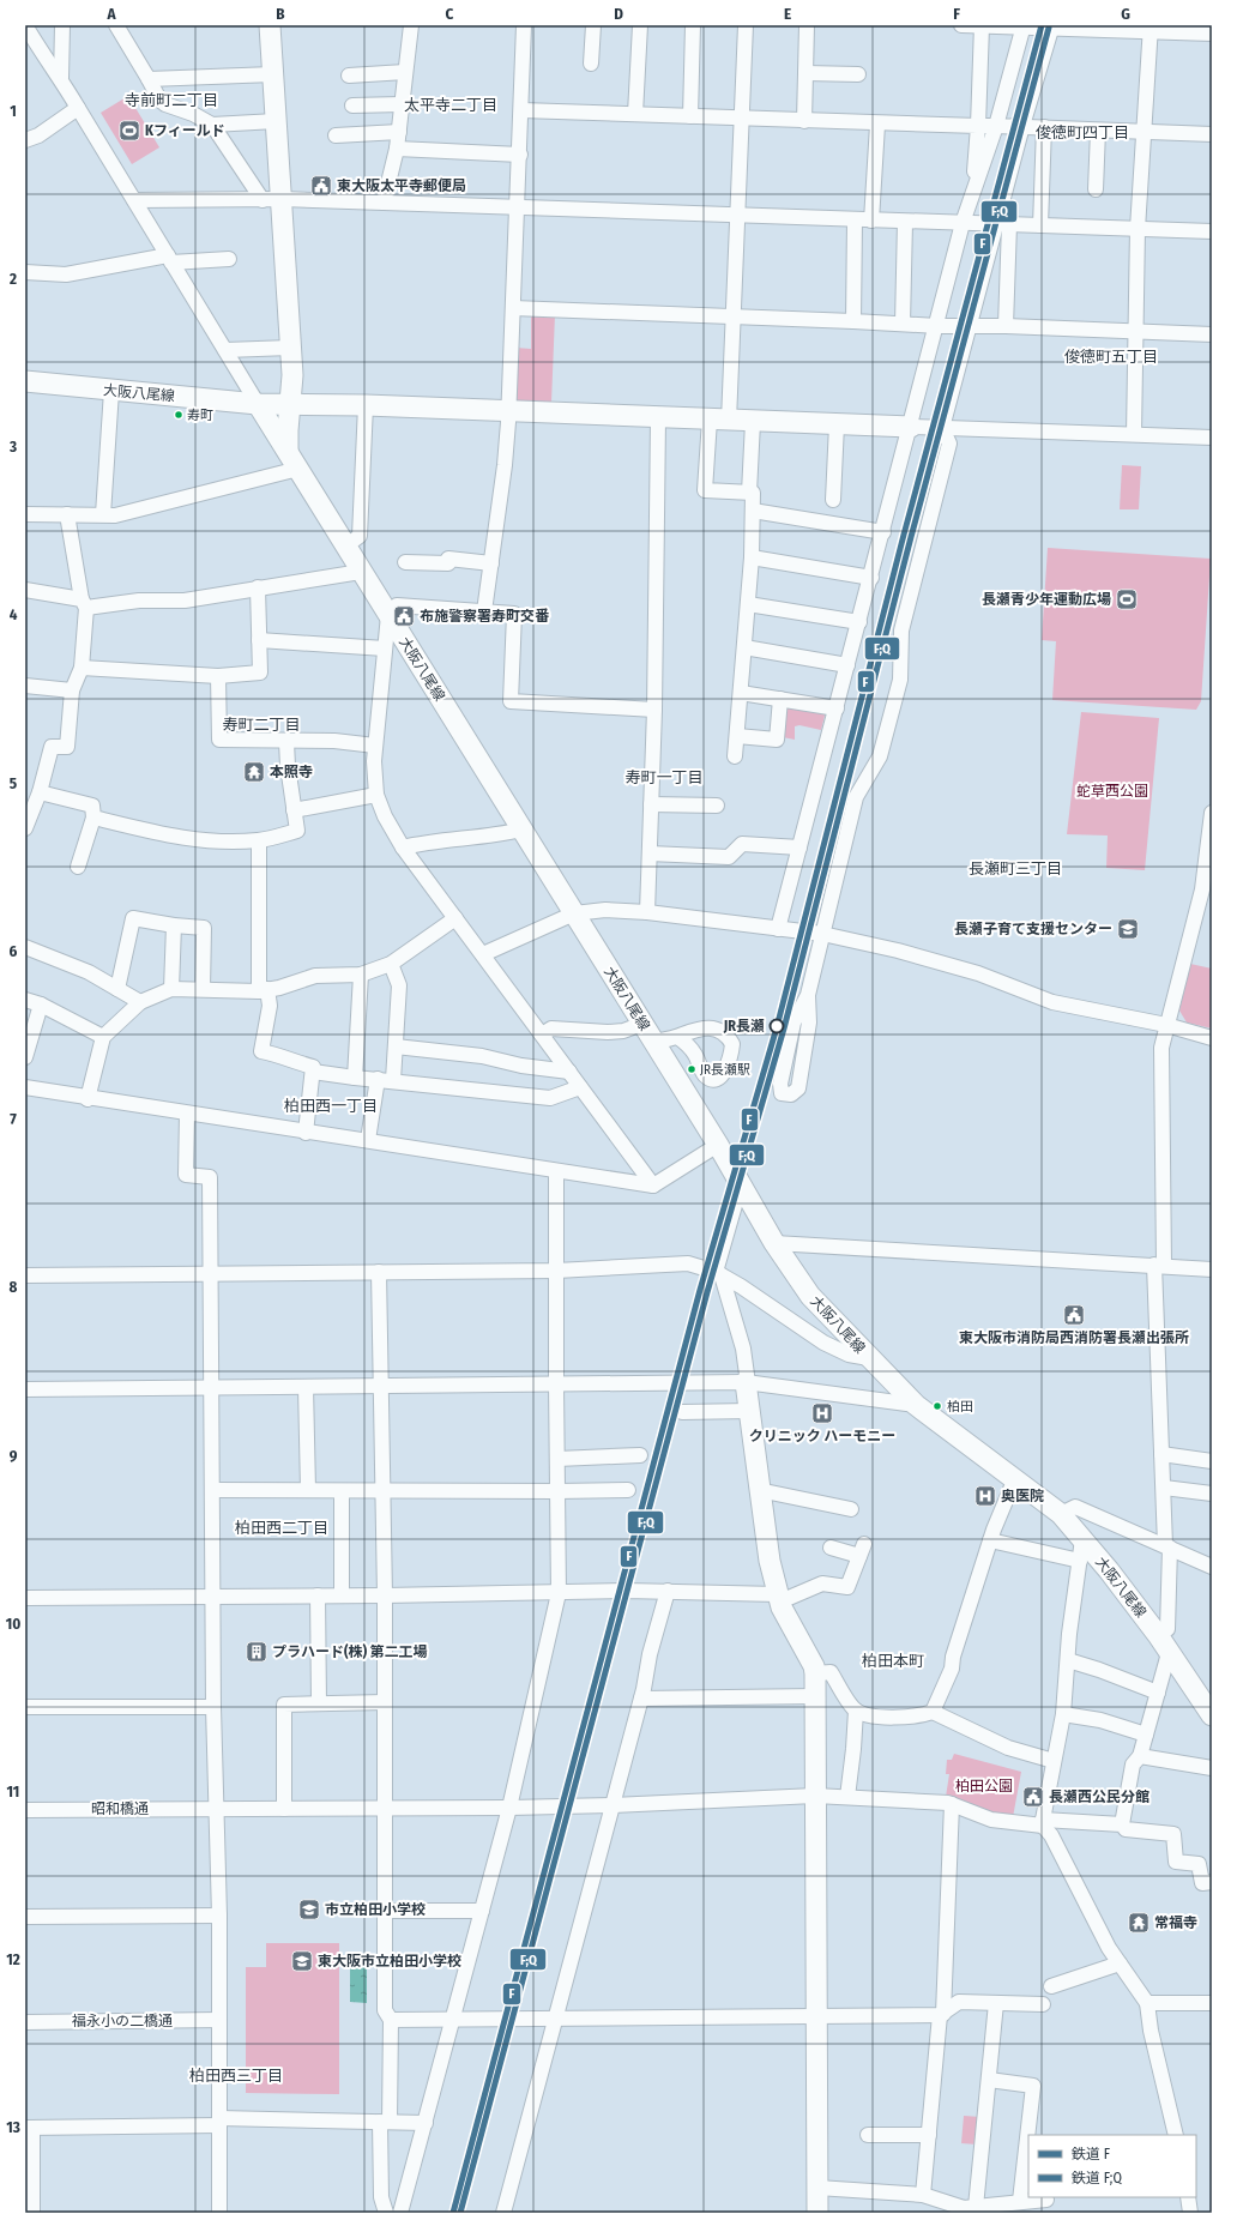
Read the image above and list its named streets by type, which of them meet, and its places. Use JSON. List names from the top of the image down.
{
  "streets": {
    "street": ["大阪八尾線", "昭和橋通", "福永小の二橋通"]
  },
  "districts": [
    "寺前町二丁目",
    "太平寺二丁目",
    "俊徳町四丁目",
    "俊徳町五丁目",
    "寿町二丁目",
    "寿町一丁目",
    "長瀬町三丁目",
    "柏田西一丁目",
    "柏田西二丁目",
    "柏田本町",
    "柏田西三丁目"
  ],
  "parks": ["蛇草西公園", "柏田公園"],
  "places": {
    "sports": ["Kフィールド", "長瀬青少年運動広場"],
    "public building": [
      "東大阪太平寺郵便局",
      "布施警察署寿町交番",
      "東大阪市消防局西消防署長瀬出張所",
      "長瀬西公民分館"
    ],
    "other": [
      "寿町",
      "JR長瀬",
      "JR長瀬駅",
      "柏田"
    ],
    "temple": ["本照寺", "常福寺"],
    "school or university": ["長瀬子育て支援センター", "市立柏田小学校", "東大阪市立柏田小学校"],
    "hospital": ["クリニック ハーモニー", "奥医院"],
    "building": ["プラハード(株) 第二工場"]
  },
  "lines": ["rail line F", "rail line F;Q"],
  "legend": ["鉄道 F", "鉄道 F;Q"],
  "grid": {
    "columns": [
      "A",
      "B",
      "C",
      "D",
      "E",
      "F",
      "G"
    ],
    "rows": [
      "1",
      "2",
      "3",
      "4",
      "5",
      "6",
      "7",
      "8",
      "9",
      "10",
      "11",
      "12",
      "13"
    ]
  }
}
